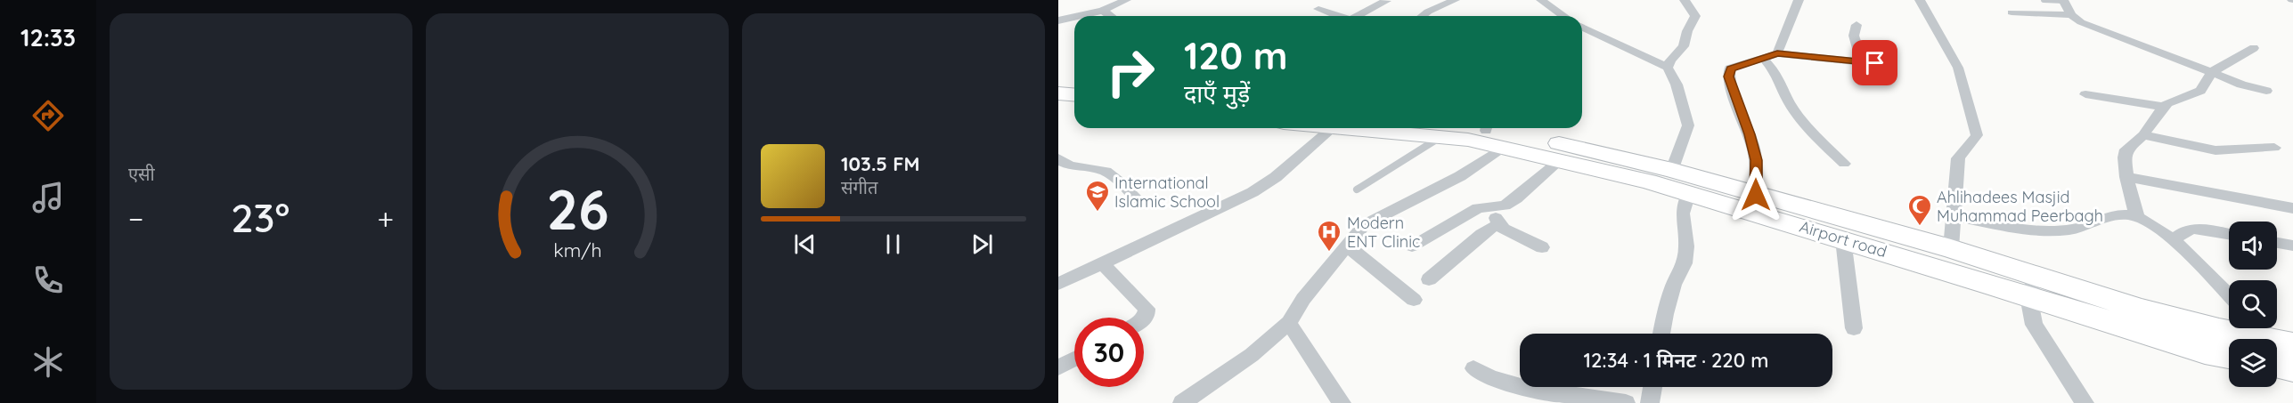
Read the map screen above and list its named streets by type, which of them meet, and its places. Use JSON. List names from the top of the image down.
{
  "streets": {
    "main road": ["Airport road"]
  },
  "places": {
    "school or university": ["International Islamic School"],
    "mosque": ["Ahlihadees Masjid Muhammad Peerbagh"],
    "hospital": ["Modern ENT Clinic"]
  },
  "page": {
    "tabs": "12:33",
    "tile": "एसी",
    "turn": ["120 m", "दाएँ मुड़ें"],
    "song": ["103.5 FM", "संगीत"],
    "heat": ["−", "23°", "+"],
    "limit": "30",
    "trip": "12:34 · 1 मिनट · 220 m",
    "gauge": ["26", "km/h"]
  }
}
